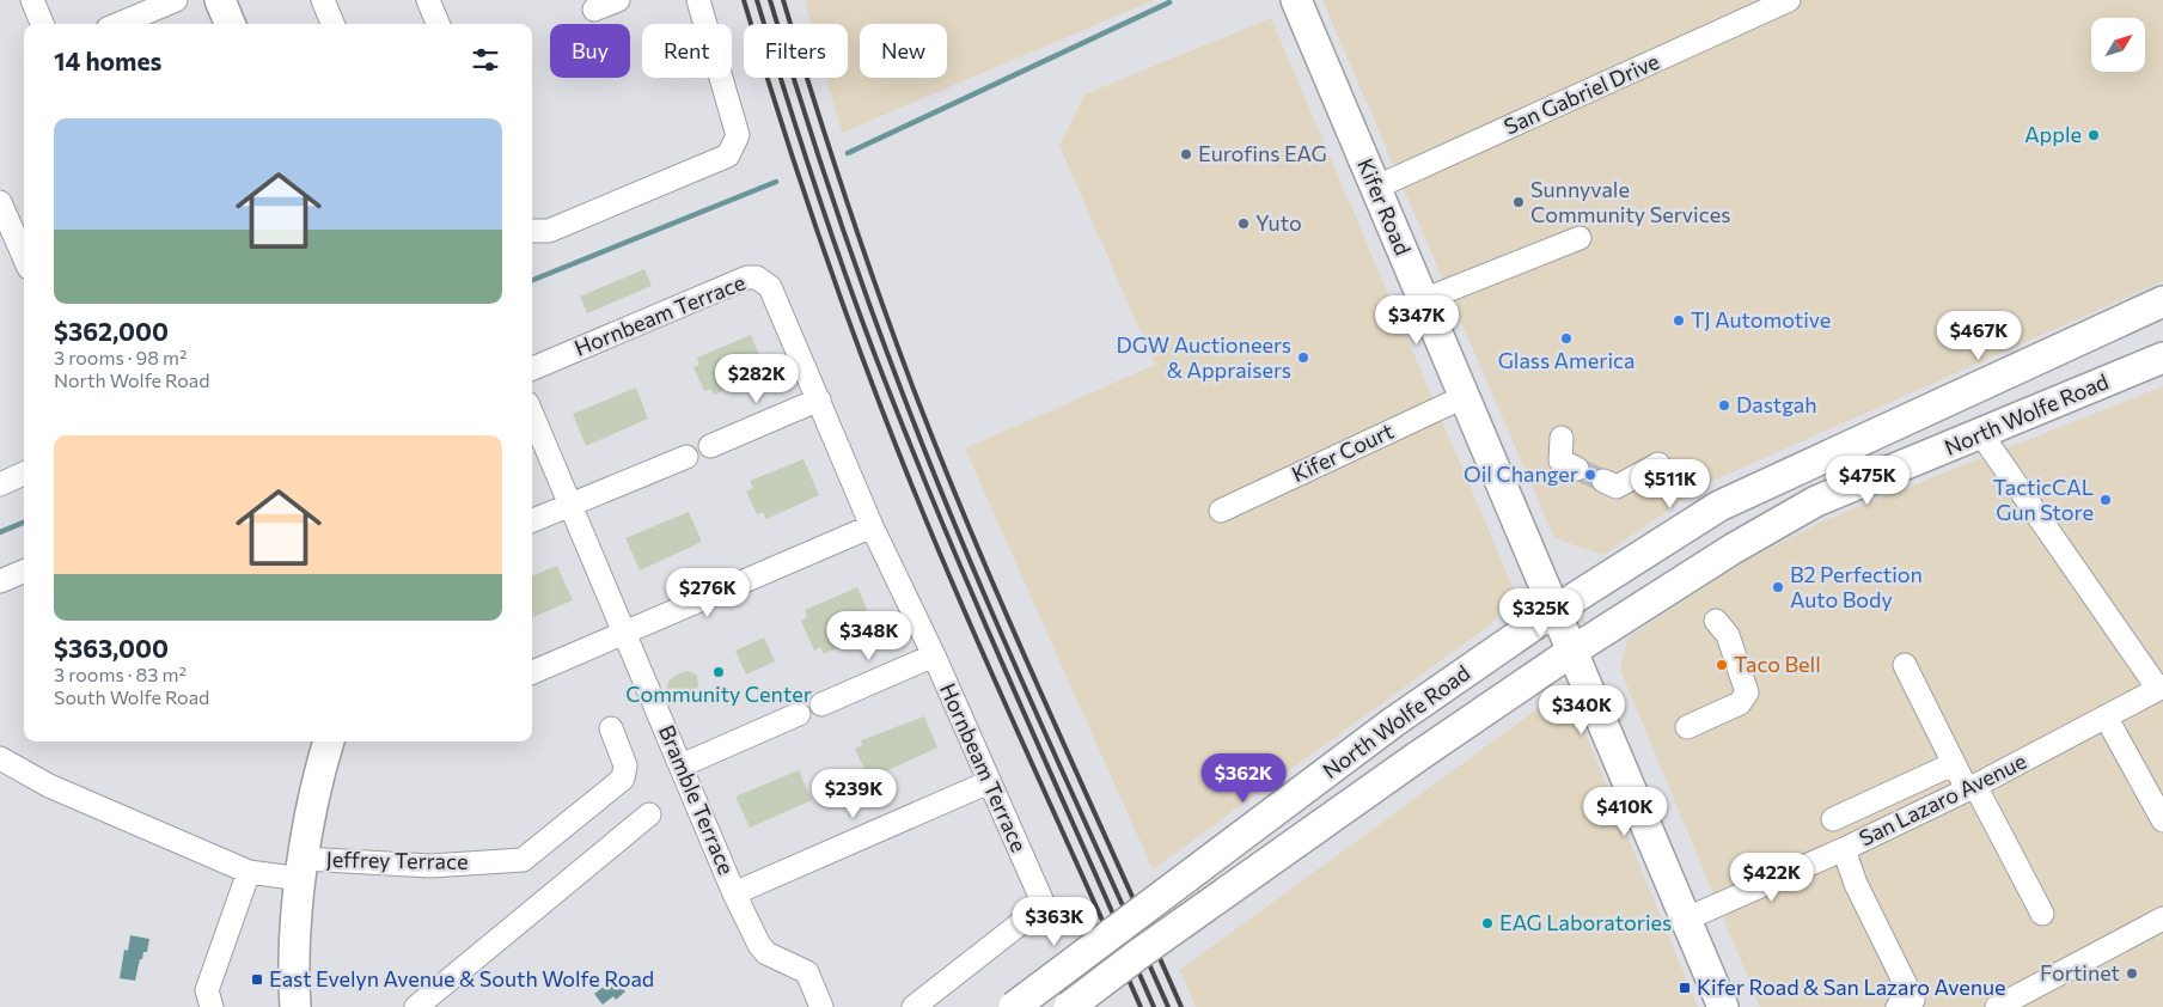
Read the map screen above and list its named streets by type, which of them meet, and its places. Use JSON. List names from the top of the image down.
{
  "streets": {
    "main road": ["Kifer Road", "North Wolfe Road"],
    "street": [
      "San Gabriel Drive",
      "Hornbeam Terrace",
      "Kifer Court",
      "Bramble Terrace",
      "San Lazaro Avenue",
      "Jeffrey Terrace"
    ]
  },
  "crossings": [
    ["San Gabriel Drive", "Kifer Road"],
    ["Kifer Road", "North Wolfe Road"],
    ["Kifer Road", "Kifer Court"],
    ["Kifer Road", "San Lazaro Avenue"]
  ],
  "places": {
    "other": [
      "Apple",
      "Eurofins EAG",
      "Sunnyvale Community Services",
      "Yuto",
      "TJ Automotive",
      "Glass America",
      "DGW Auctioneers & Appraisers",
      "Dastgah",
      "Oil Changer",
      "TacticCAL Gun Store",
      "B2 Perfection Auto Body",
      "Taco Bell",
      "Community Center",
      "EAG Laboratories",
      "Fortinet"
    ],
    "transit": ["East Evelyn Avenue & South Wolfe Road", "Kifer Road & San Lazaro Avenue"]
  },
  "north": "top right",
  "page": {
    "chip": [
      "Buy",
      "Rent",
      "Filters",
      "New"
    ],
    "heading": "14 homes",
    "list": [
      {
        "name": "$362,000",
        "note": "3 rooms · 98 m² · North Wolfe Road"
      },
      {
        "name": "$363,000",
        "note": "3 rooms · 83 m² · South Wolfe Road"
      }
    ],
    "price": [
      "$347K",
      "$467K",
      "$282K",
      "$475K",
      "$511K",
      "$276K",
      "$325K",
      "$348K",
      "$340K",
      "$362K",
      "$239K",
      "$410K",
      "$422K",
      "$363K"
    ]
  }
}
